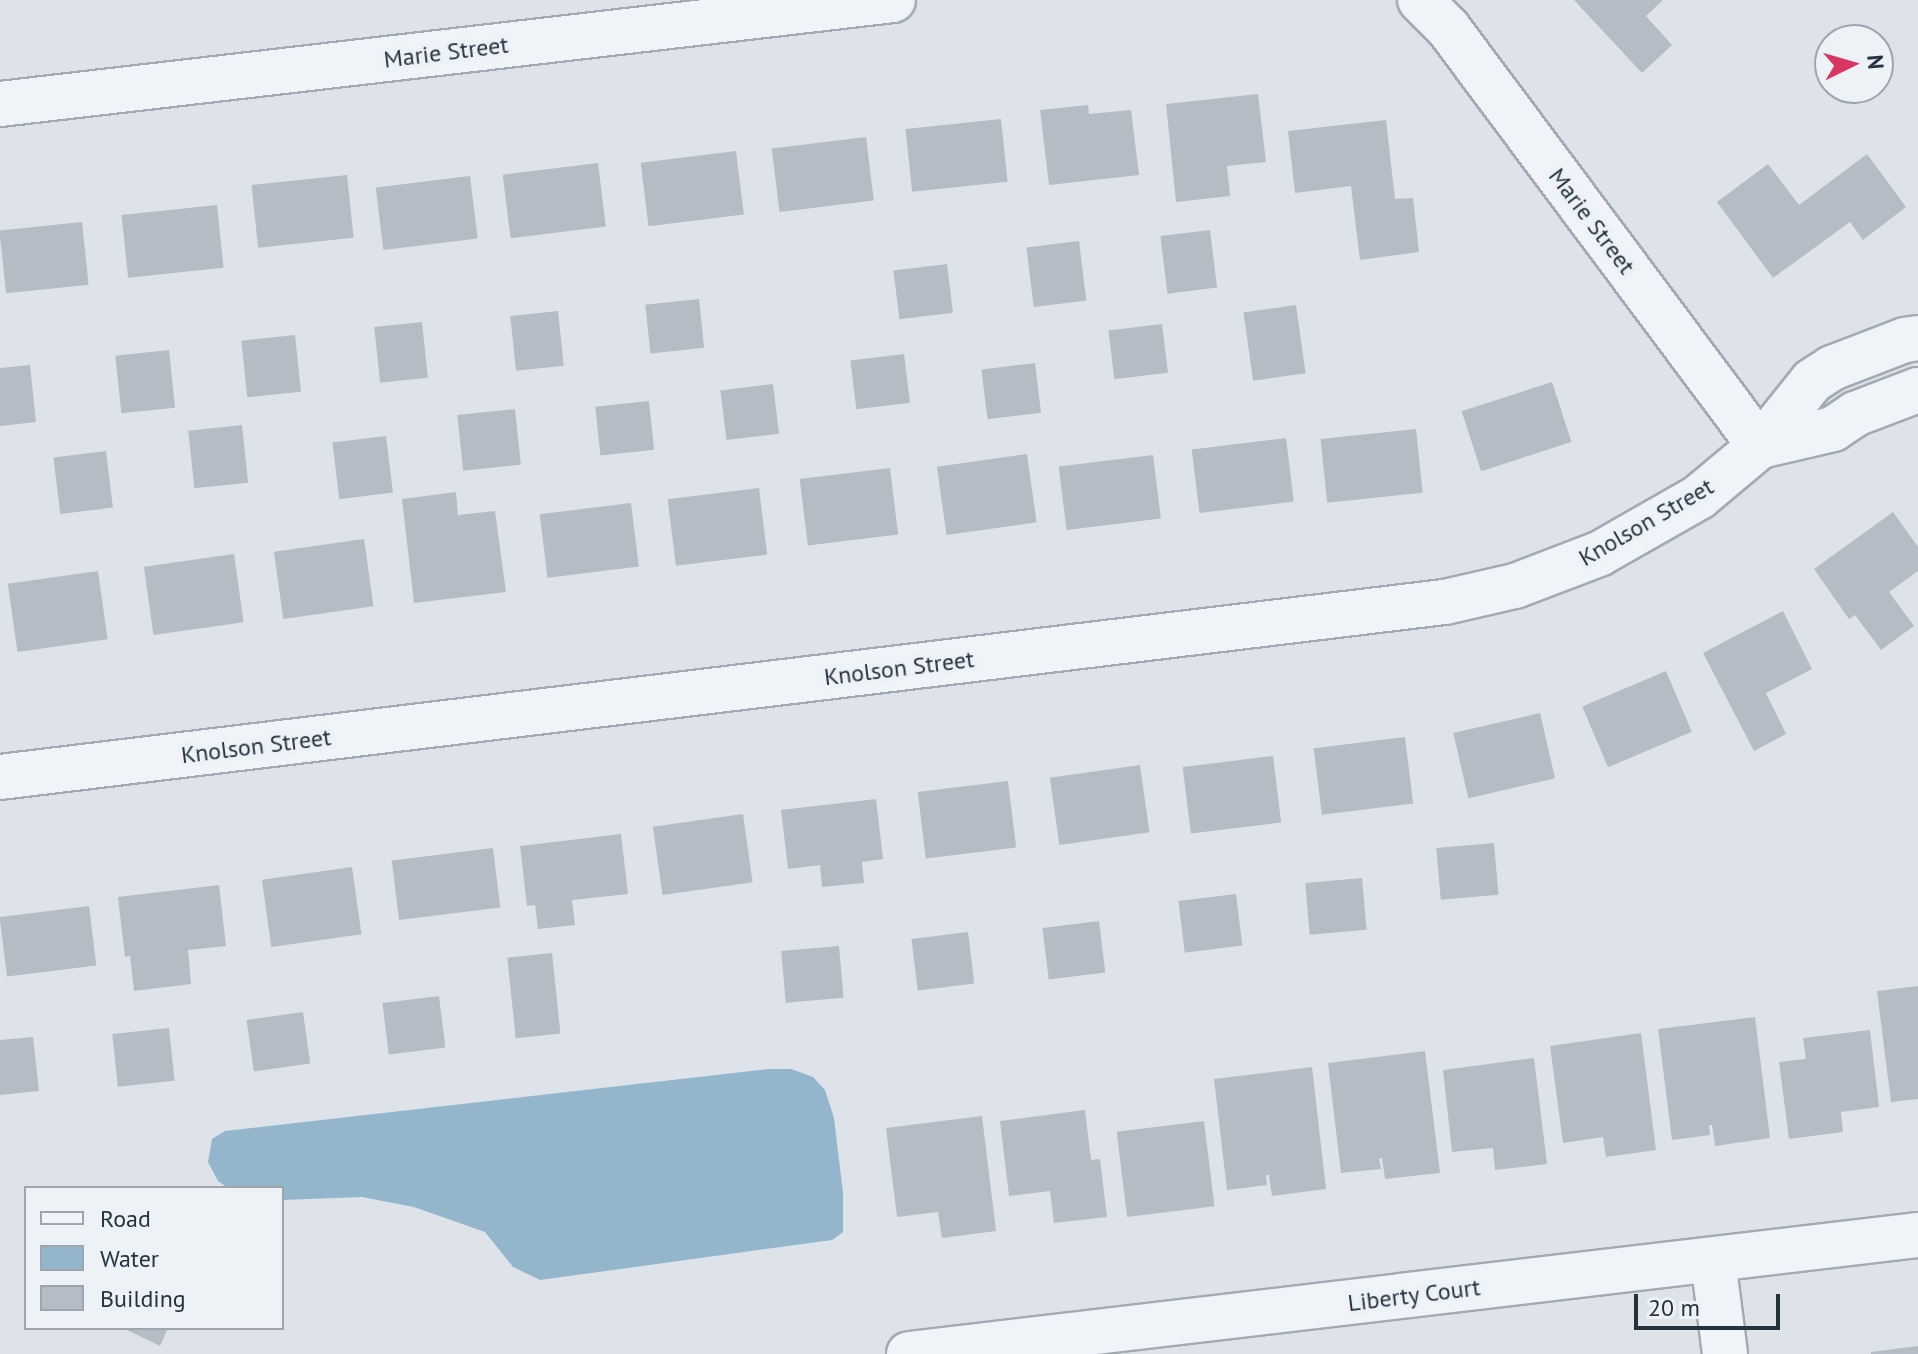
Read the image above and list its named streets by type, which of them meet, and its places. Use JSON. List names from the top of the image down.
{
  "streets": {
    "street": ["Marie Street", "Knolson Street", "Liberty Court"]
  },
  "crossings": [
    ["Marie Street", "Knolson Street"]
  ],
  "legend": ["Road", "Water", "Building"],
  "scale_bar": "20 m",
  "north": "right"
}
